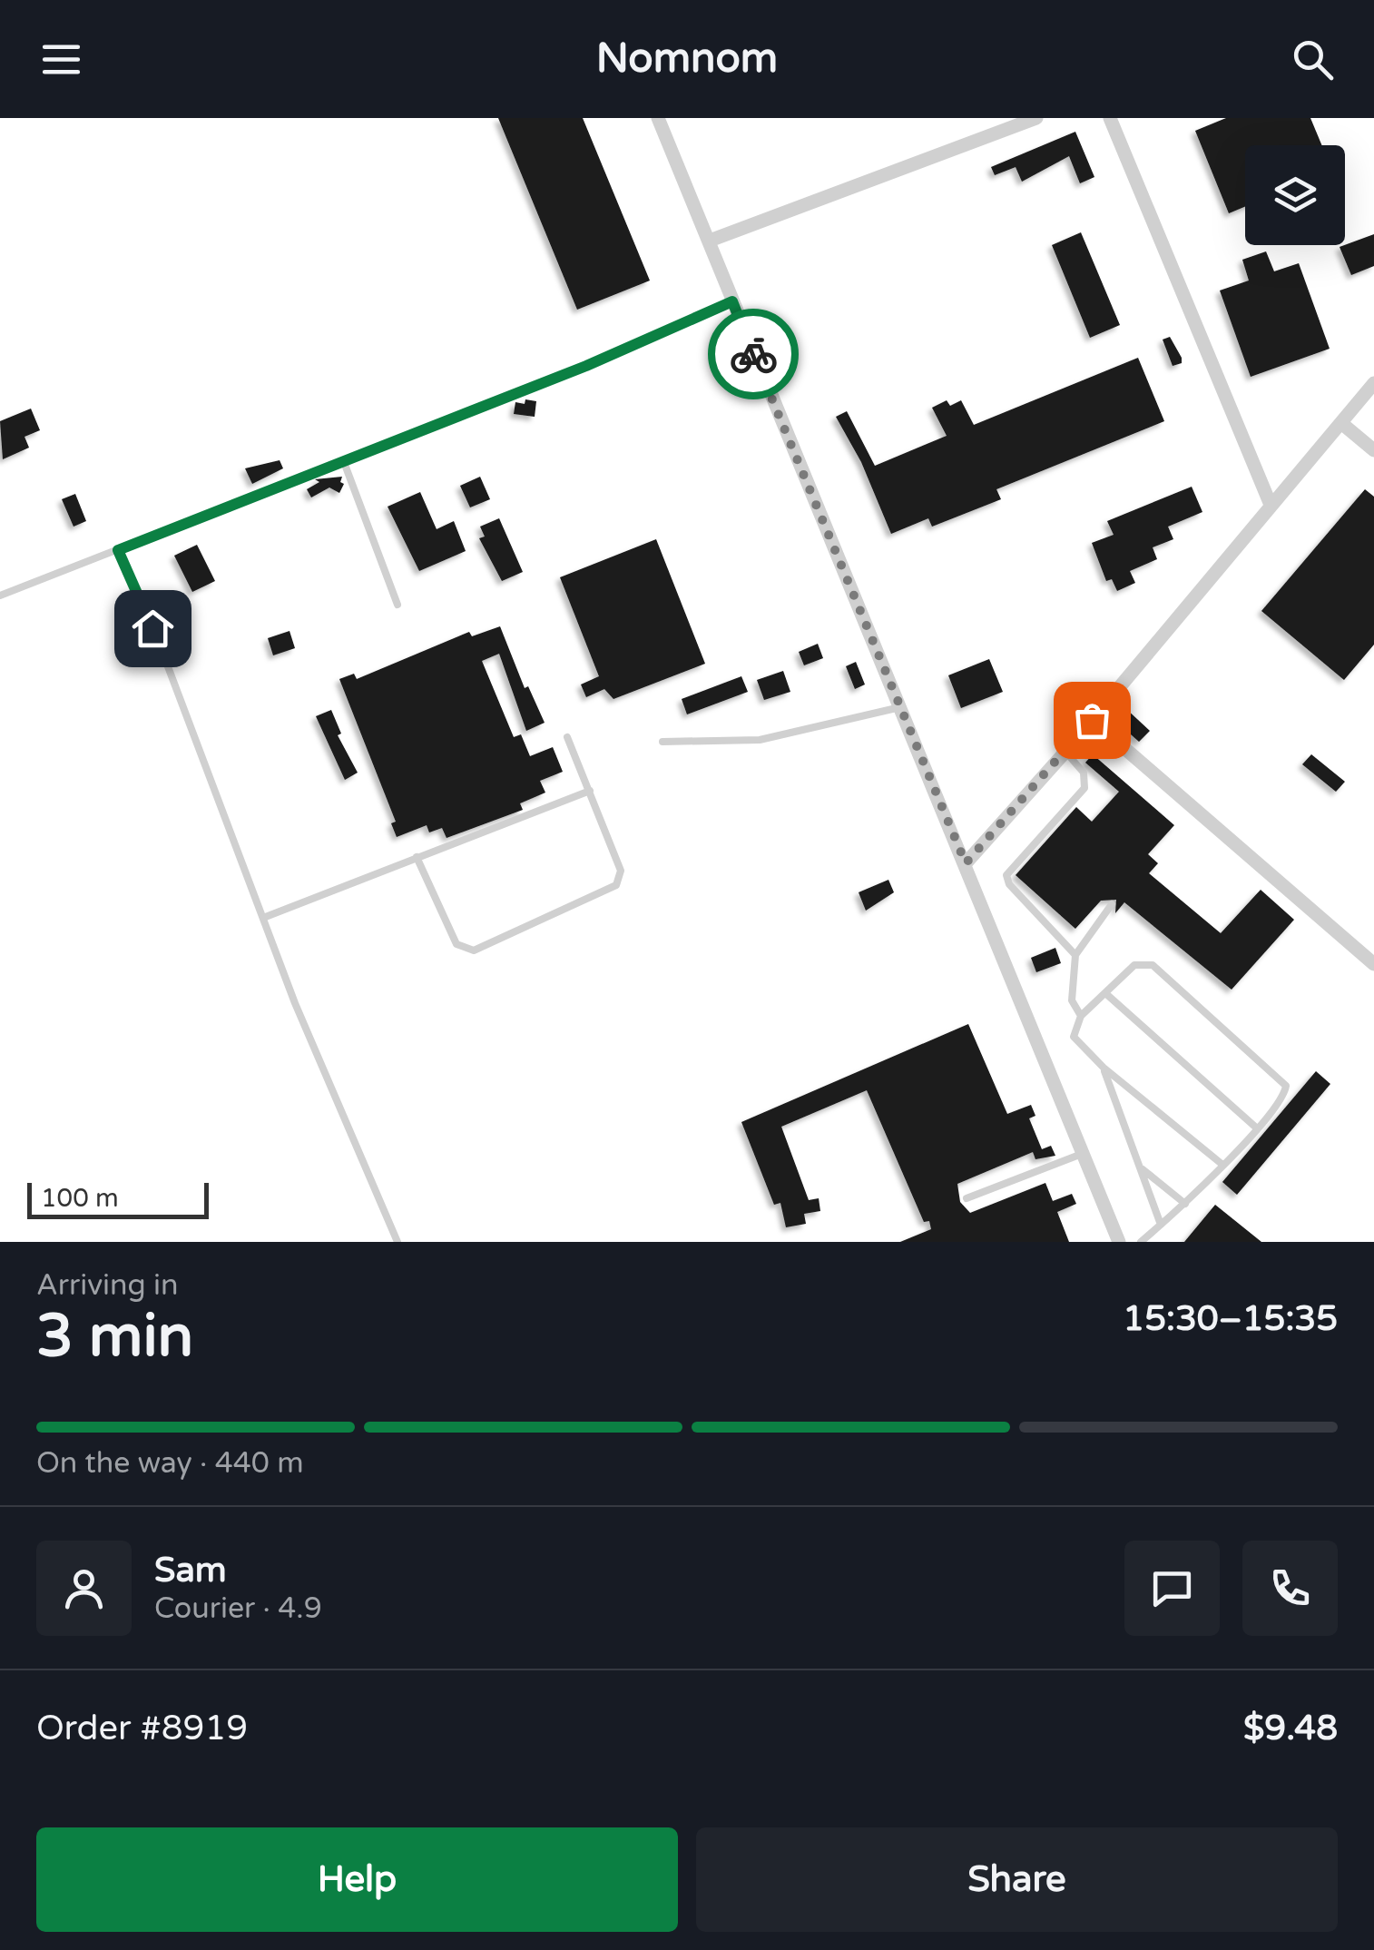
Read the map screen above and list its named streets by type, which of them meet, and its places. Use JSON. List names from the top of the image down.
{
  "scale_bar": "100 m",
  "page": {
    "header": "Nomnom",
    "scale": "100 m",
    "heading": ["3 min", "Arriving in", "15:30–15:35"],
    "panel": [
      "Sam",
      "Courier · 4.9",
      "Order #8919",
      "$9.48"
    ],
    "bar": "On the way · 440 m",
    "buttons": ["Help", "Share"]
  }
}
